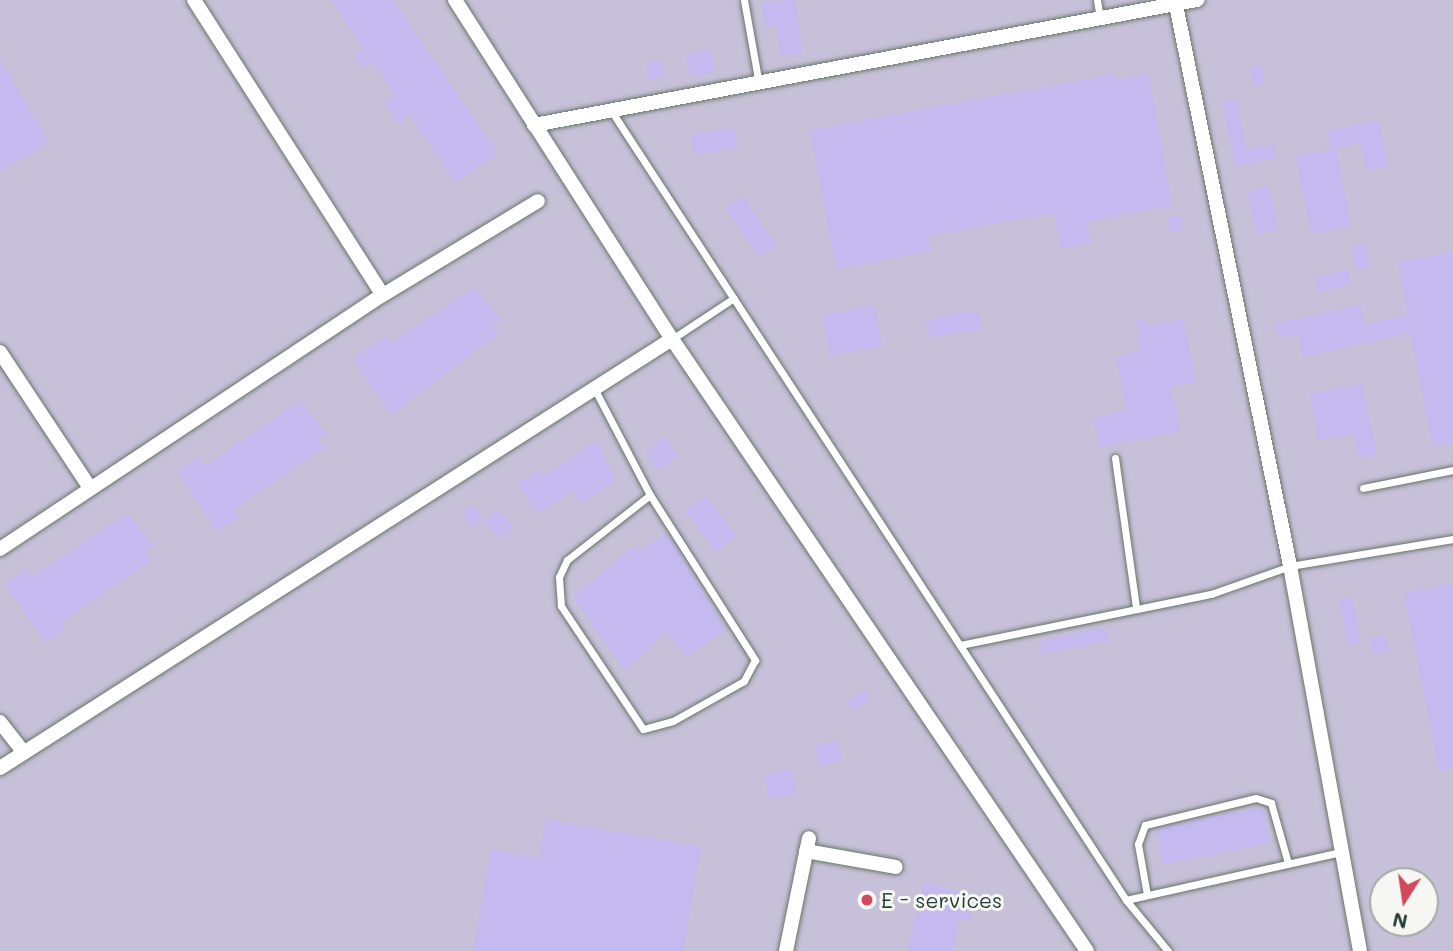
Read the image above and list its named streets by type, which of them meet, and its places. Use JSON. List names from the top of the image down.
{
  "places": ["E - services"],
  "north": "bottom"
}
